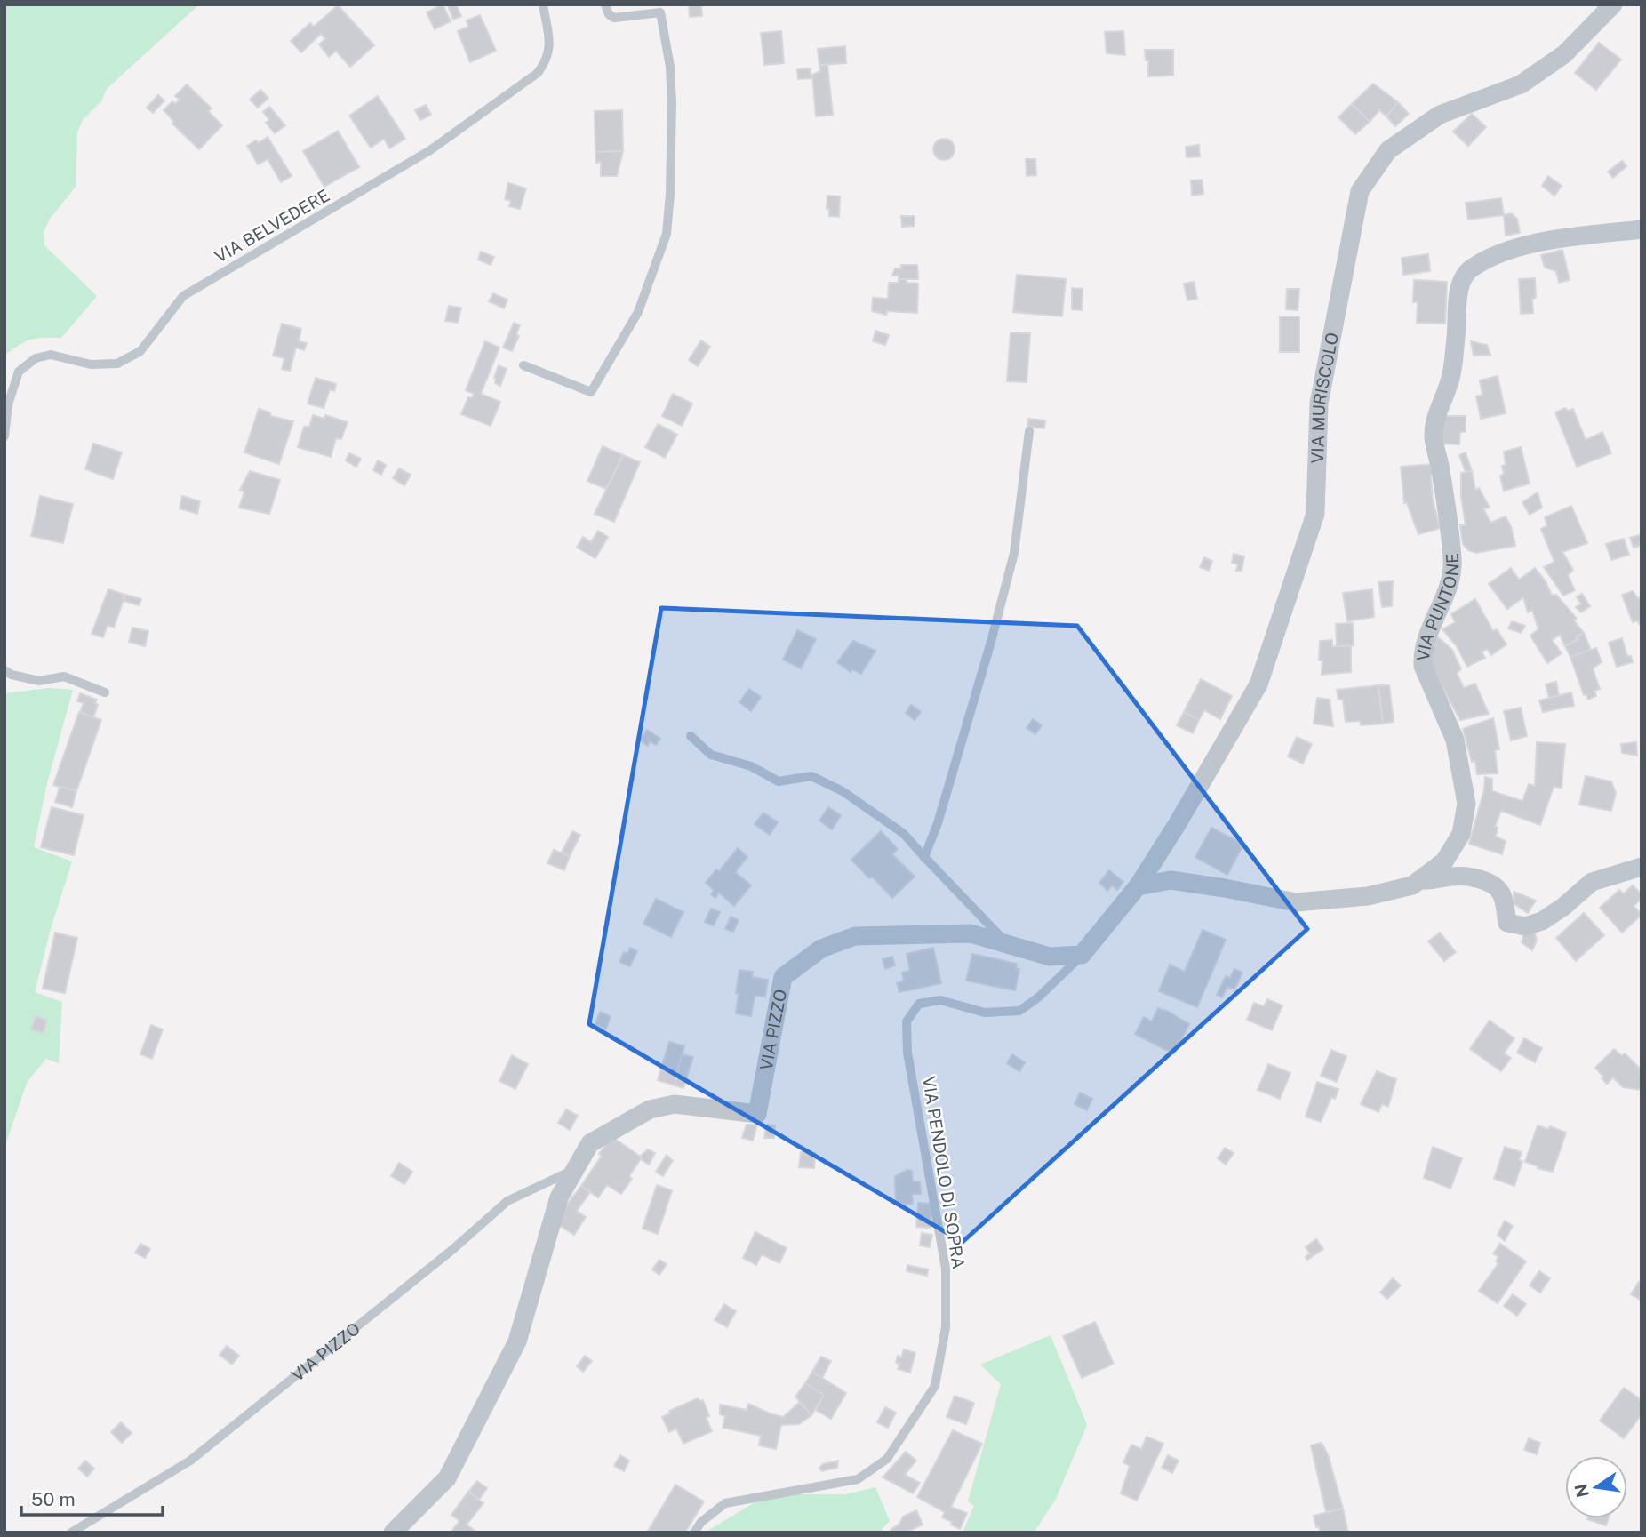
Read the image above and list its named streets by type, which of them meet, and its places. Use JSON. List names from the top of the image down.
{
  "streets": {
    "street": ["VIA MURISCOLO", "VIA PUNTONE", "VIA PIZZO"],
    "lane": ["VIA BELVEDERE", "VIA PENDOLO DI SOPRA"]
  },
  "crossings": [
    ["VIA MURISCOLO", "VIA PUNTONE"],
    ["VIA PIZZO", "VIA PENDOLO DI SOPRA"]
  ],
  "scale_bar": "50 m",
  "north": "left"
}
